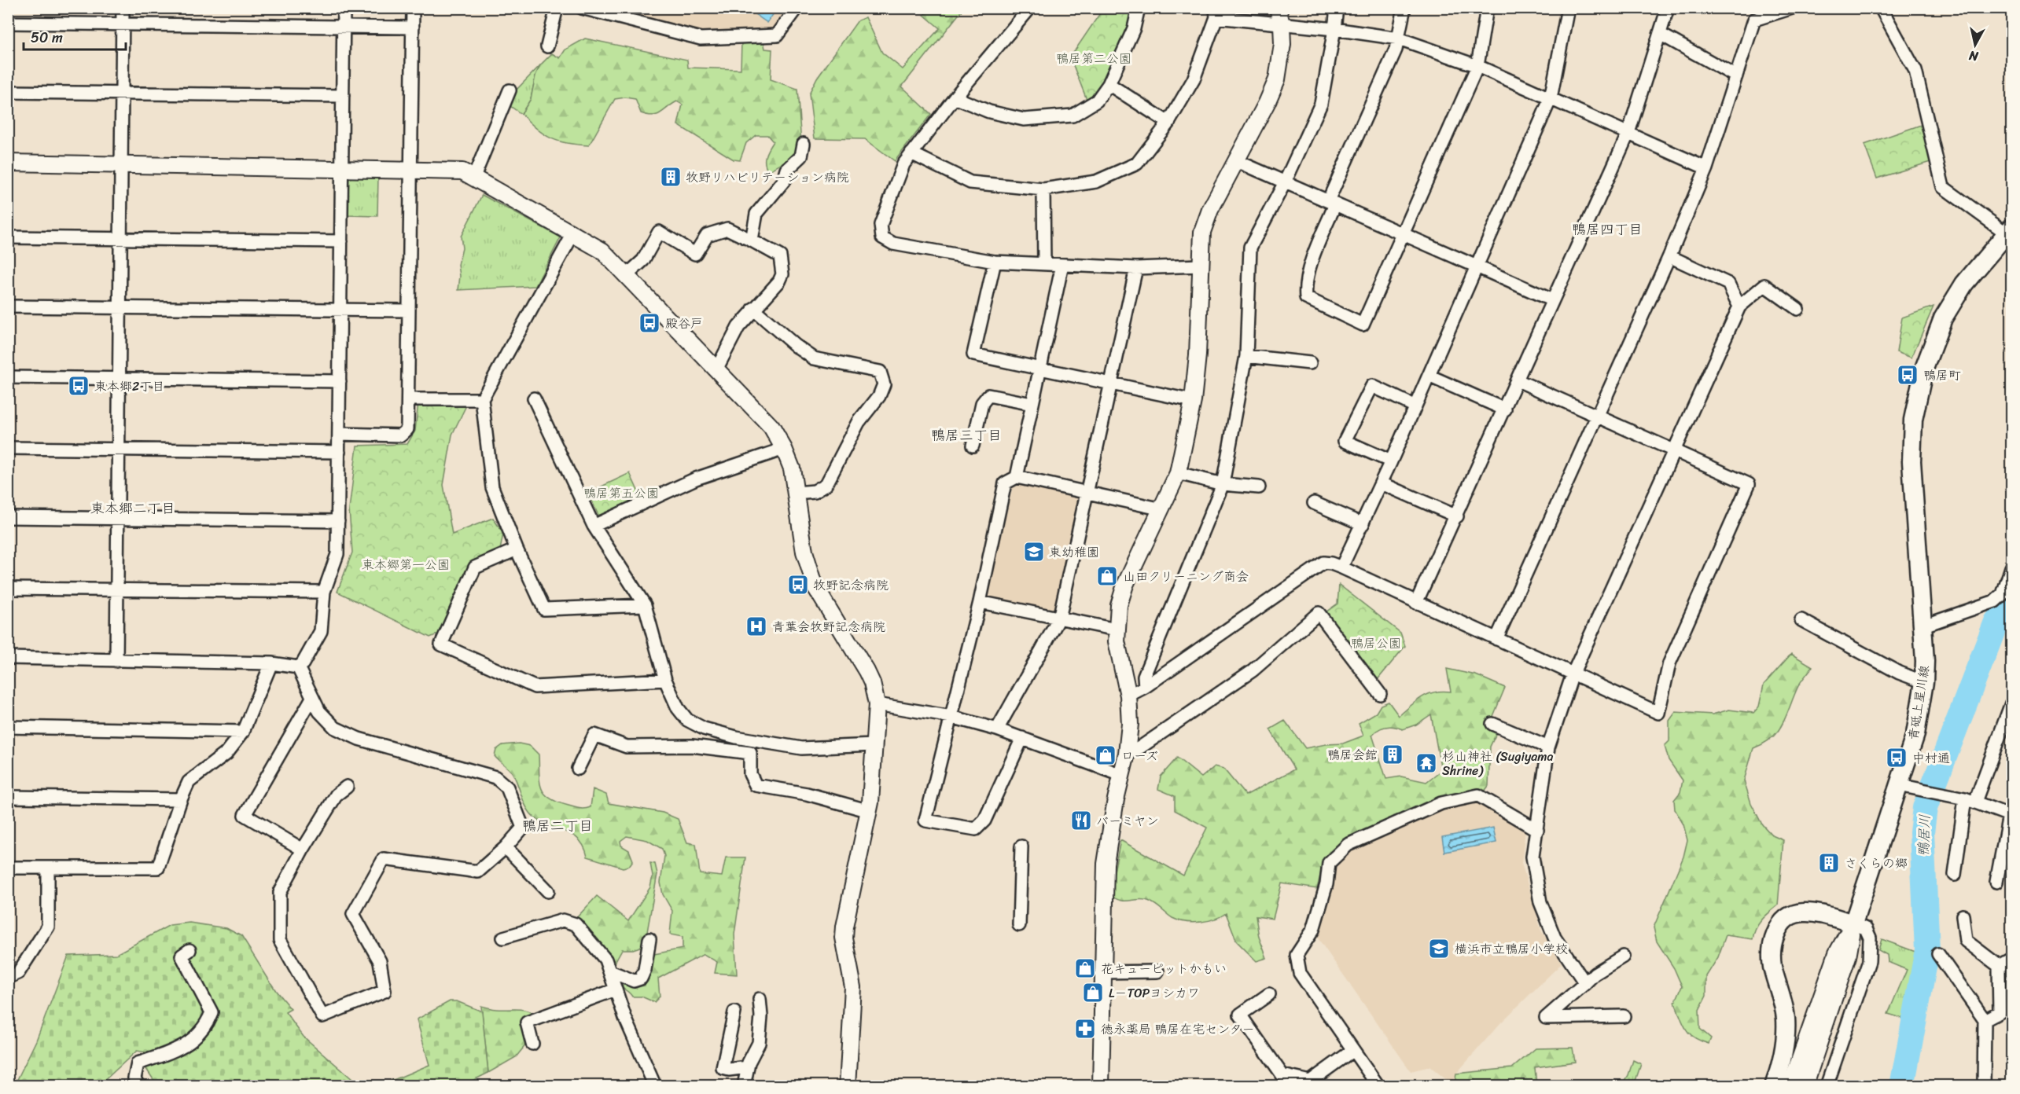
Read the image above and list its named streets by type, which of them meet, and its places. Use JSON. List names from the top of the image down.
{
  "streets": {
    "main road": ["青砥上星川線"]
  },
  "districts": [
    "鴨居四丁目",
    "鴨居三丁目",
    "東本郷二丁目",
    "鴨居二丁目"
  ],
  "water": ["鴨居川"],
  "parks": [
    "鴨居第二公園",
    "鴨居第五公園",
    "東本郷第一公園",
    "鴨居公園"
  ],
  "places": {
    "building": ["牧野リハビリテーション病院", "鴨居会館", "さくらの郷"],
    "bus stop": [
      "殿谷戸",
      "鴨居町",
      "東本郷2丁目",
      "牧野記念病院",
      "中村通"
    ],
    "school or university": ["東幼稚園", "横浜市立鴨居小学校"],
    "shop": [
      "山田クリーニング商会",
      "ローズ",
      "花キューピットかもい",
      "L－TOPヨシカワ"
    ],
    "hospital": ["青葉会牧野記念病院"],
    "temple": ["杉山神社 (Sugiyama Shrine)"],
    "restaurant": ["バーミヤン"],
    "pharmacy": ["徳永薬局 鴨居在宅センター"]
  },
  "scale_bar": "50 m",
  "north": "bottom"
}
